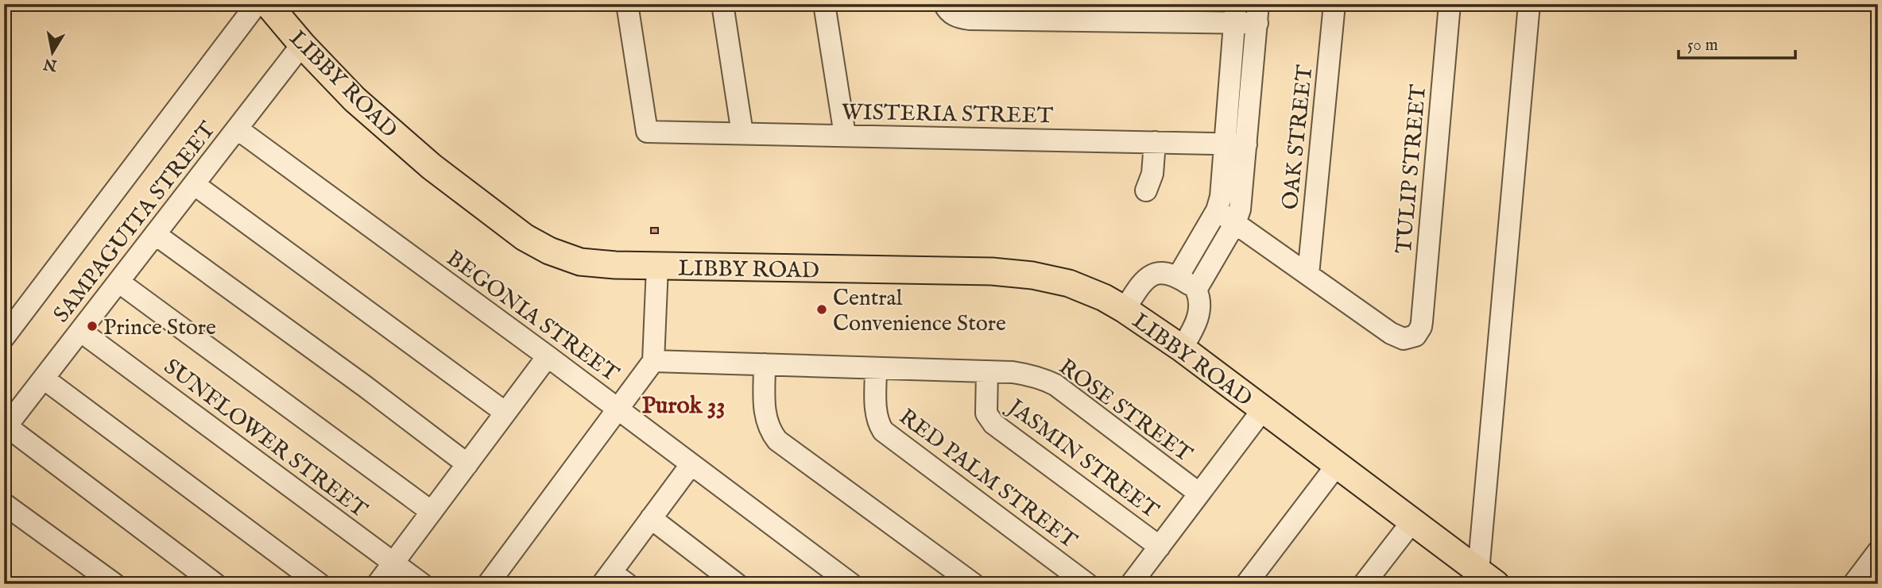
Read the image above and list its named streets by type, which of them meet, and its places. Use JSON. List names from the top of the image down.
{
  "streets": {
    "main road": ["LIBBY ROAD"],
    "street": [
      "WISTERIA STREET",
      "OAK STREET",
      "TULIP STREET",
      "SAMPAGUITA STREET",
      "BEGONIA STREET",
      "ROSE STREET",
      "SUNFLOWER STREET",
      "JASMIN STREET",
      "RED PALM STREET"
    ]
  },
  "crossings": [
    ["LIBBY ROAD", "SAMPAGUITA STREET"],
    ["OAK STREET", "TULIP STREET"],
    ["SAMPAGUITA STREET", "BEGONIA STREET"],
    ["SAMPAGUITA STREET", "SUNFLOWER STREET"],
    ["ROSE STREET", "JASMIN STREET"],
    ["ROSE STREET", "RED PALM STREET"]
  ],
  "districts": ["Purok 33"],
  "places": ["Central Convenience Store", "Prince Store"],
  "scale_bar": "50 m",
  "north": "bottom"
}
